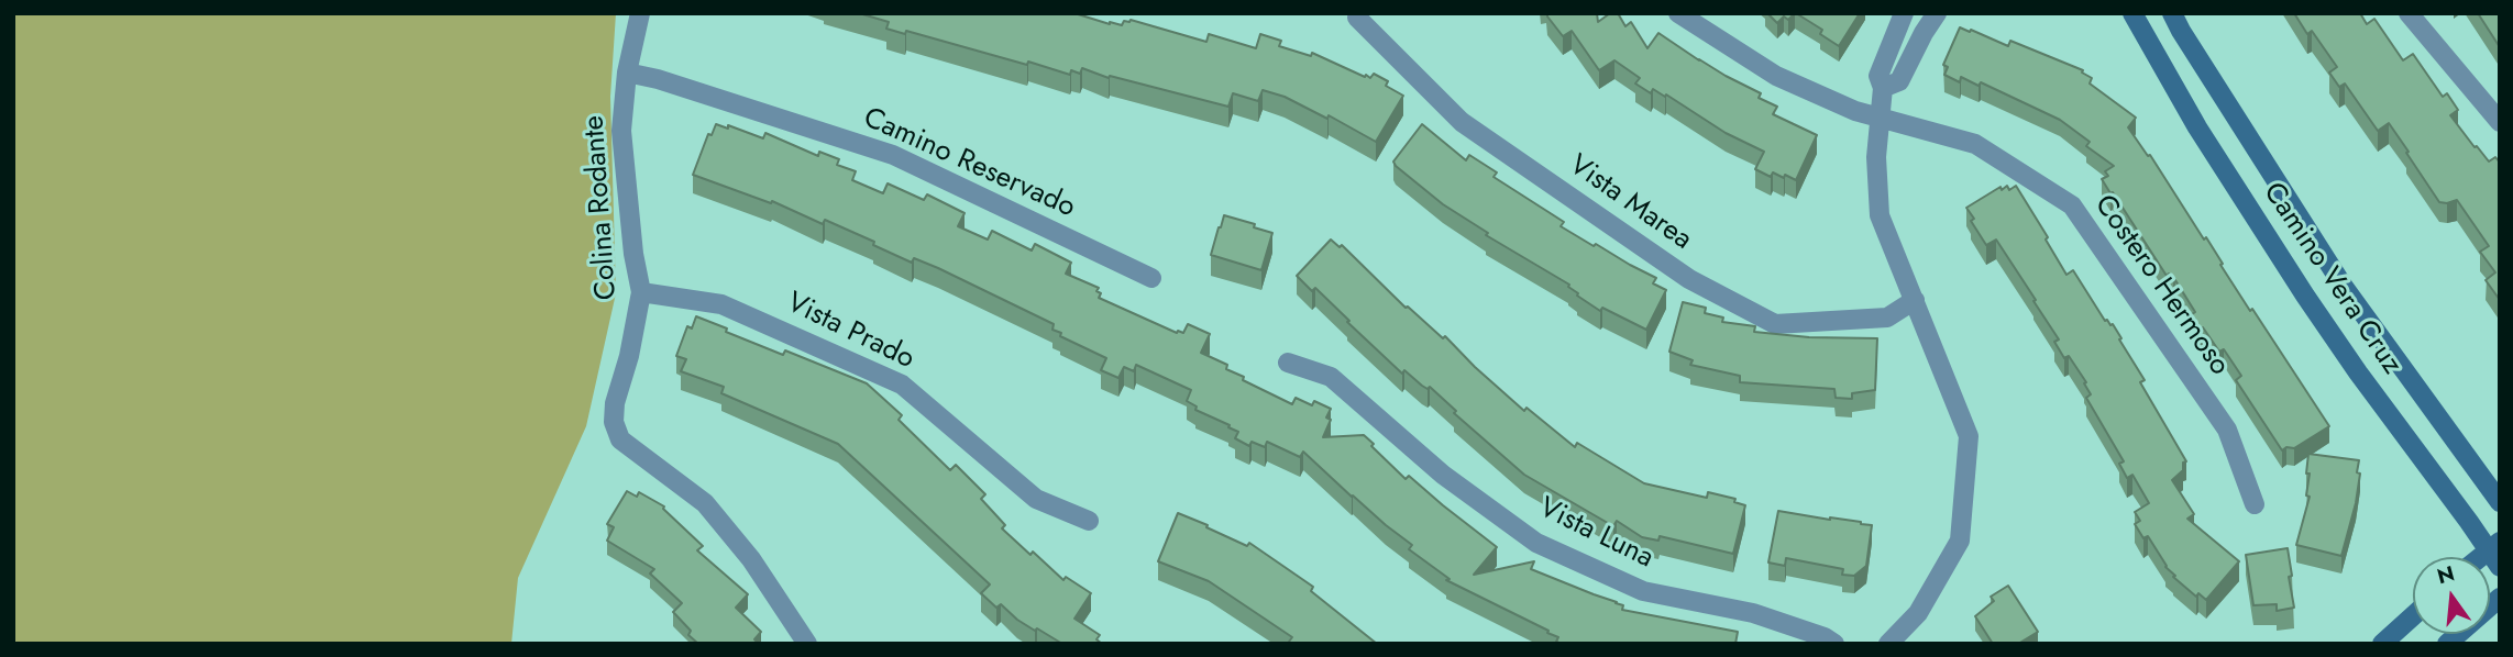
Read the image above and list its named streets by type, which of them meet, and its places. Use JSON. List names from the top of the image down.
{
  "streets": {
    "main road": ["Camino Vera Cruz"],
    "street": [
      "Camino Reservado",
      "Vista Marea",
      "Colina Rodante",
      "Costero Hermoso",
      "Vista Prado",
      "Vista Luna"
    ]
  },
  "crossings": [
    ["Camino Reservado", "Colina Rodante"],
    ["Colina Rodante", "Vista Prado"]
  ],
  "north": "top"
}
